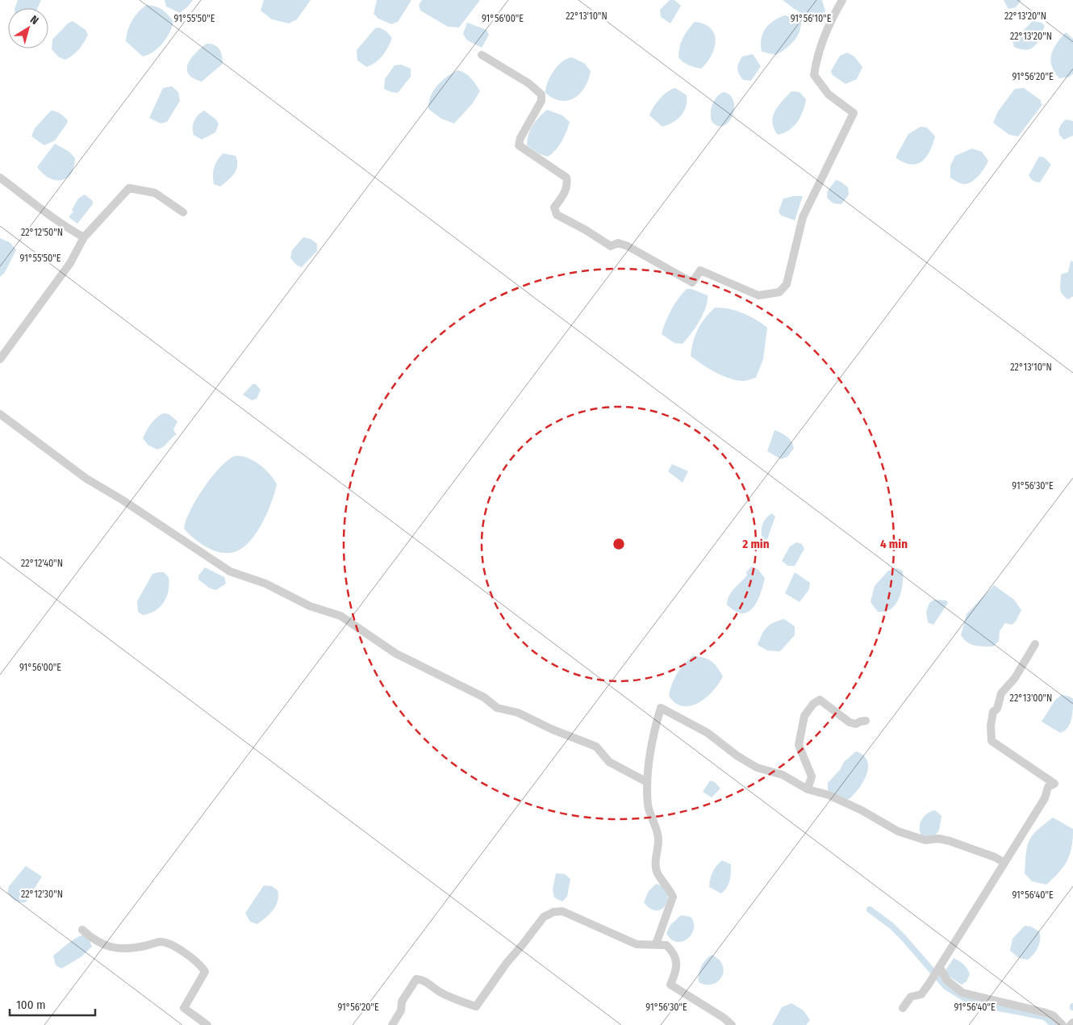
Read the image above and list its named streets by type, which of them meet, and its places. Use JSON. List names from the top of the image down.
{
  "scale_bar": "100 m",
  "north": "top right",
  "coordinates": [
    "22°13'20\"N",
    "22°13'10\"N",
    "91°55'50\"E",
    "91°56'00\"E",
    "91°56'10\"E",
    "91°56'20\"E",
    "22°12'50\"N",
    "91°56'30\"E",
    "22°12'40\"N",
    "22°13'00\"N",
    "22°12'30\"N",
    "91°56'40\"E"
  ],
  "rings": ["2 min", "4 min"]
}
